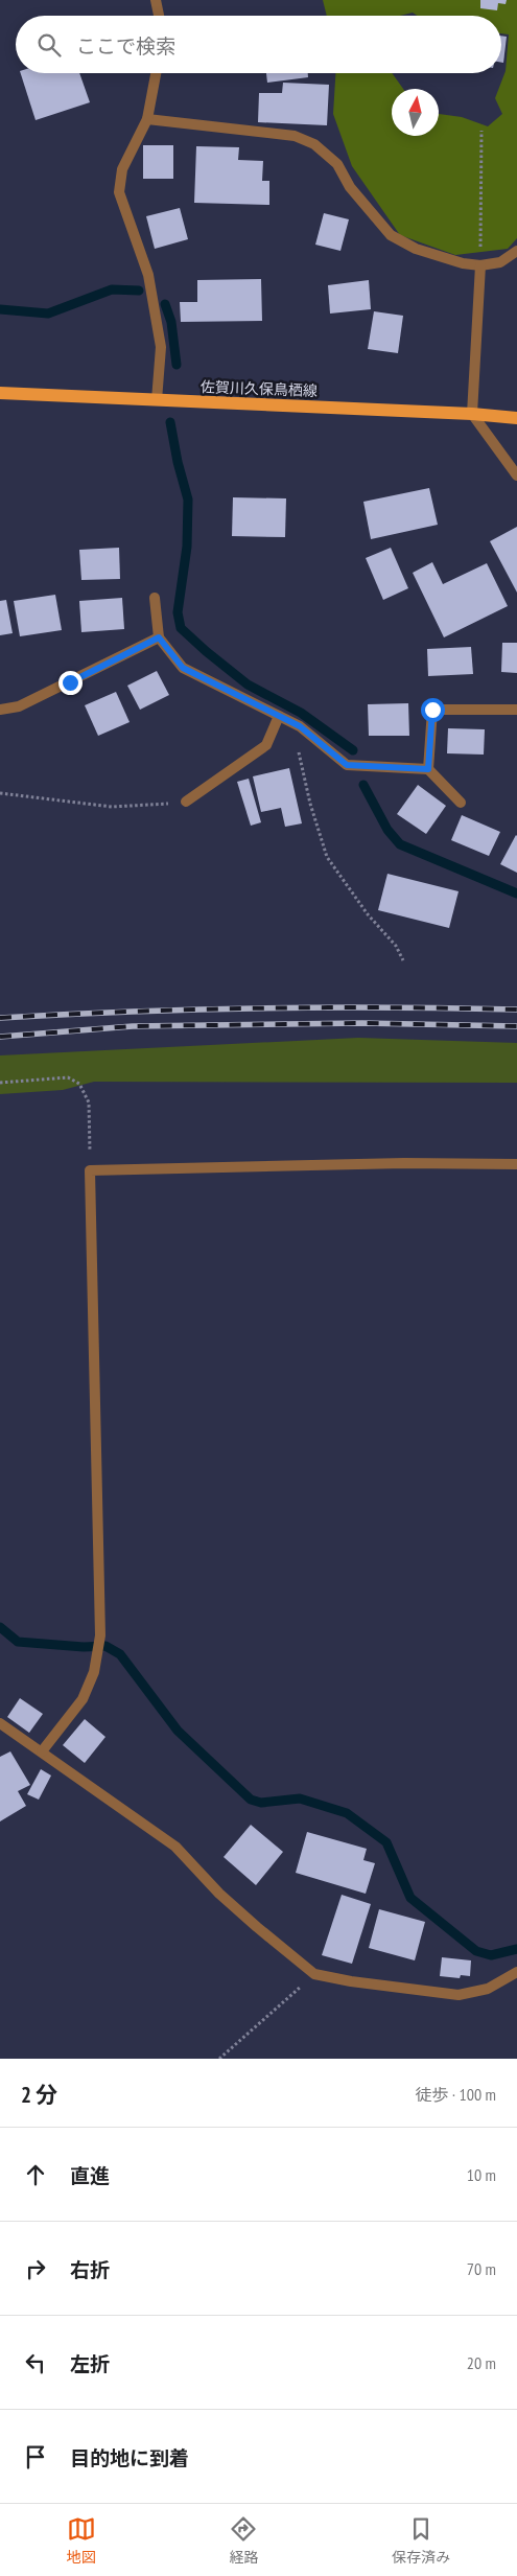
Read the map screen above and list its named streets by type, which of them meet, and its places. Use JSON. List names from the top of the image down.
{
  "streets": {
    "main road": ["佐賀川久保鳥栖線"]
  },
  "north": "top",
  "page": {
    "search": "ここで検索",
    "heading": ["2 分", "徒歩 · 100 m"],
    "list": [
      ["直進", "10 m"],
      ["右折", "70 m"],
      ["左折", "20 m"],
      "目的地に到着"
    ],
    "nav": ["地図", "経路", "保存済み"]
  }
}
